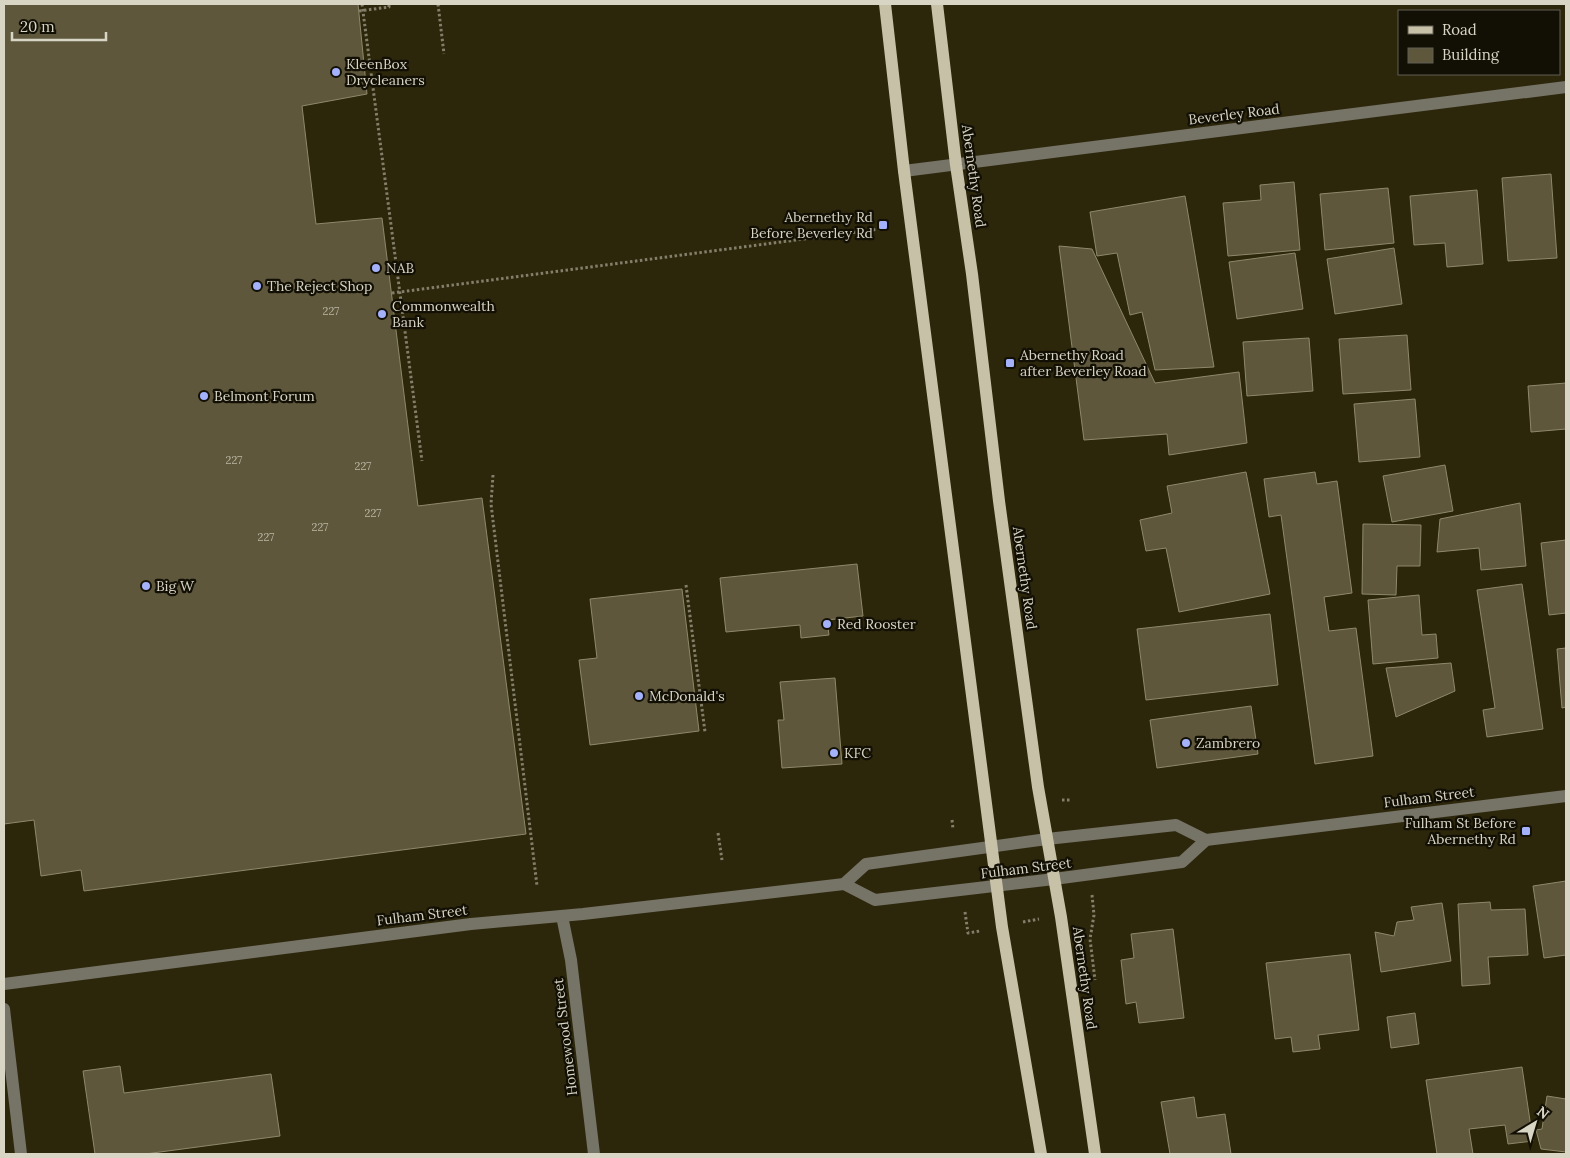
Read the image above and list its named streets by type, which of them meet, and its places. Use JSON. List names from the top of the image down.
{
  "streets": {
    "main road": ["Abernethy Road"],
    "street": ["Beverley Road", "Fulham Street", "Homewood Street"]
  },
  "crossings": [
    ["Beverley Road", "Abernethy Road"],
    ["Abernethy Road", "Fulham Street"],
    ["Fulham Street", "Homewood Street"]
  ],
  "places": {
    "other": [
      "KleenBox Drycleaners",
      "NAB",
      "The Reject Shop",
      "Commonwealth Bank",
      "Belmont Forum",
      "Big W",
      "Red Rooster",
      "McDonald's",
      "Zambrero",
      "KFC"
    ],
    "transit": ["Abernethy Rd Before Beverley Rd", "Abernethy Road after Beverley Road", "Fulham St Before Abernethy Rd"]
  },
  "house_numbers": [
    "227",
    "227",
    "227",
    "227",
    "227",
    "227"
  ],
  "legend": ["Road", "Building"],
  "scale_bar": "20 m",
  "north": "top right"
}
